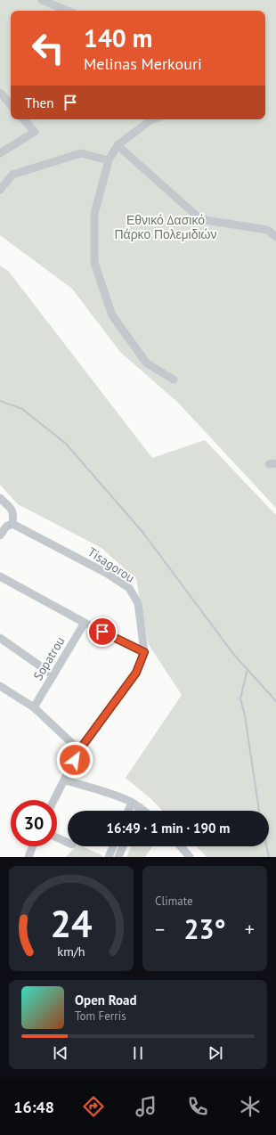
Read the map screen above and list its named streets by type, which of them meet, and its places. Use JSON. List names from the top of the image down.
{
  "streets": {
    "street": ["Tisagorou", "Sopatrou"]
  },
  "parks": ["Εθνικό Δασικό Πάρκο Πολεμιδιών"],
  "page": {
    "turn": ["140 m", "Melinas Merkouri"],
    "then": "Then",
    "limit": "30",
    "trip": "16:49 · 1 min · 190 m",
    "tile": "Climate",
    "heat": ["−", "23°", "+"],
    "song": ["Open Road", "Tom Ferris"],
    "tabs": "16:48",
    "gauge": ["24", "km/h"]
  }
}
